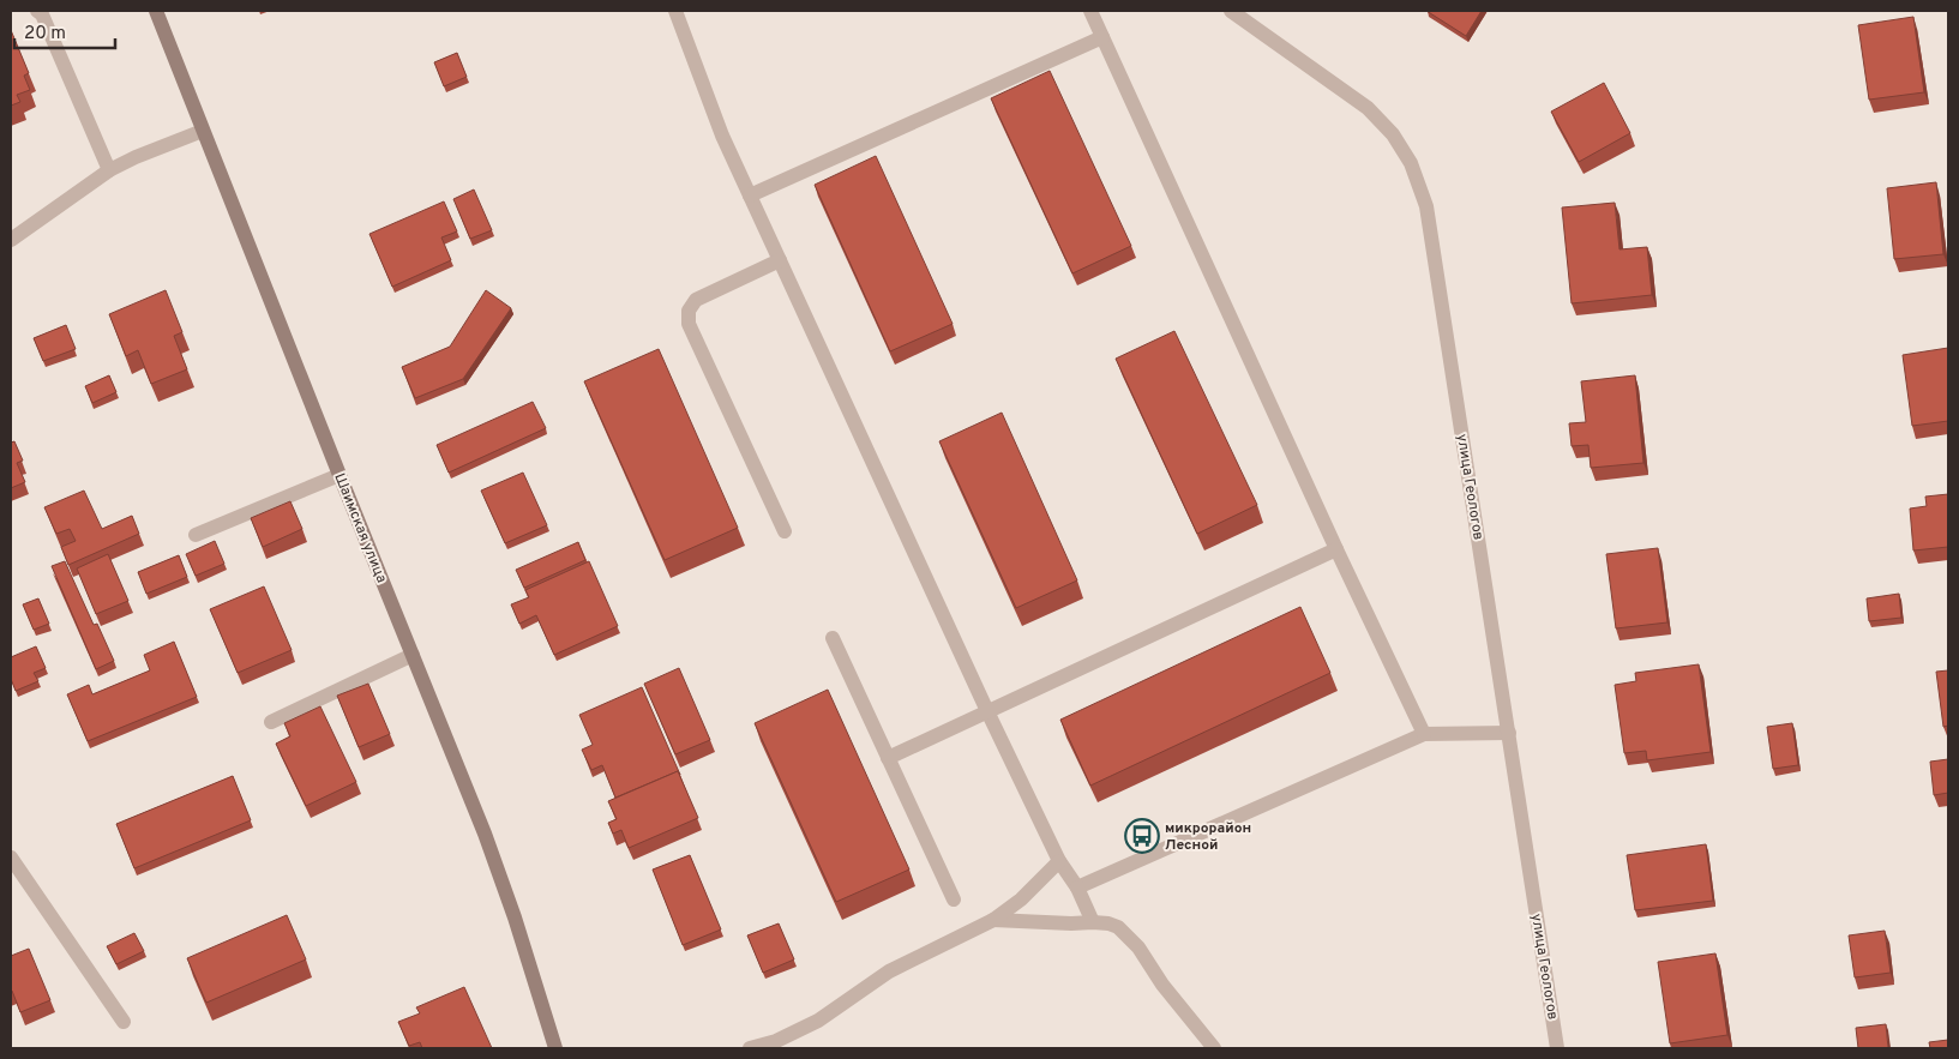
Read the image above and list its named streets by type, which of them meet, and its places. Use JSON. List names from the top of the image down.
{
  "streets": {
    "main road": ["Шаимская улица"],
    "street": ["улица Геологов"]
  },
  "places": {
    "bus stop": ["микрорайон Лесной"]
  },
  "scale_bar": "20 m"
}
